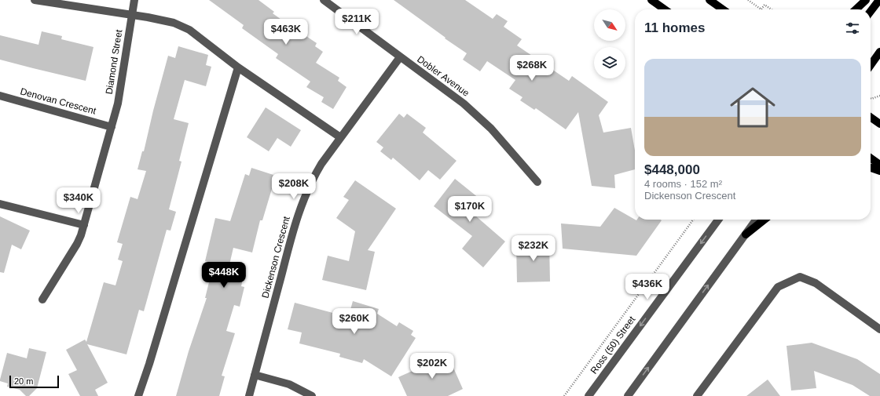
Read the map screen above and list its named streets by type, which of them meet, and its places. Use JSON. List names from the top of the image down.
{
  "streets": {
    "street": [
      "Diamond Street",
      "Dobler Avenue",
      "Denovan Crescent",
      "Dickenson Crescent",
      "Ross (50) Street"
    ]
  },
  "crossings": [
    ["Diamond Street", "Denovan Crescent"],
    ["Dobler Avenue", "Dickenson Crescent"]
  ],
  "scale_bar": "20 m",
  "north": "bottom right",
  "page": {
    "price": [
      "$211K",
      "$463K",
      "$268K",
      "$208K",
      "$340K",
      "$170K",
      "$232K",
      "$448K",
      "$436K",
      "$260K",
      "$202K"
    ],
    "heading": "11 homes",
    "list": [
      {
        "name": "$448,000",
        "note": "4 rooms · 152 m² · Dickenson Crescent"
      }
    ],
    "scale": "20 m"
  }
}
